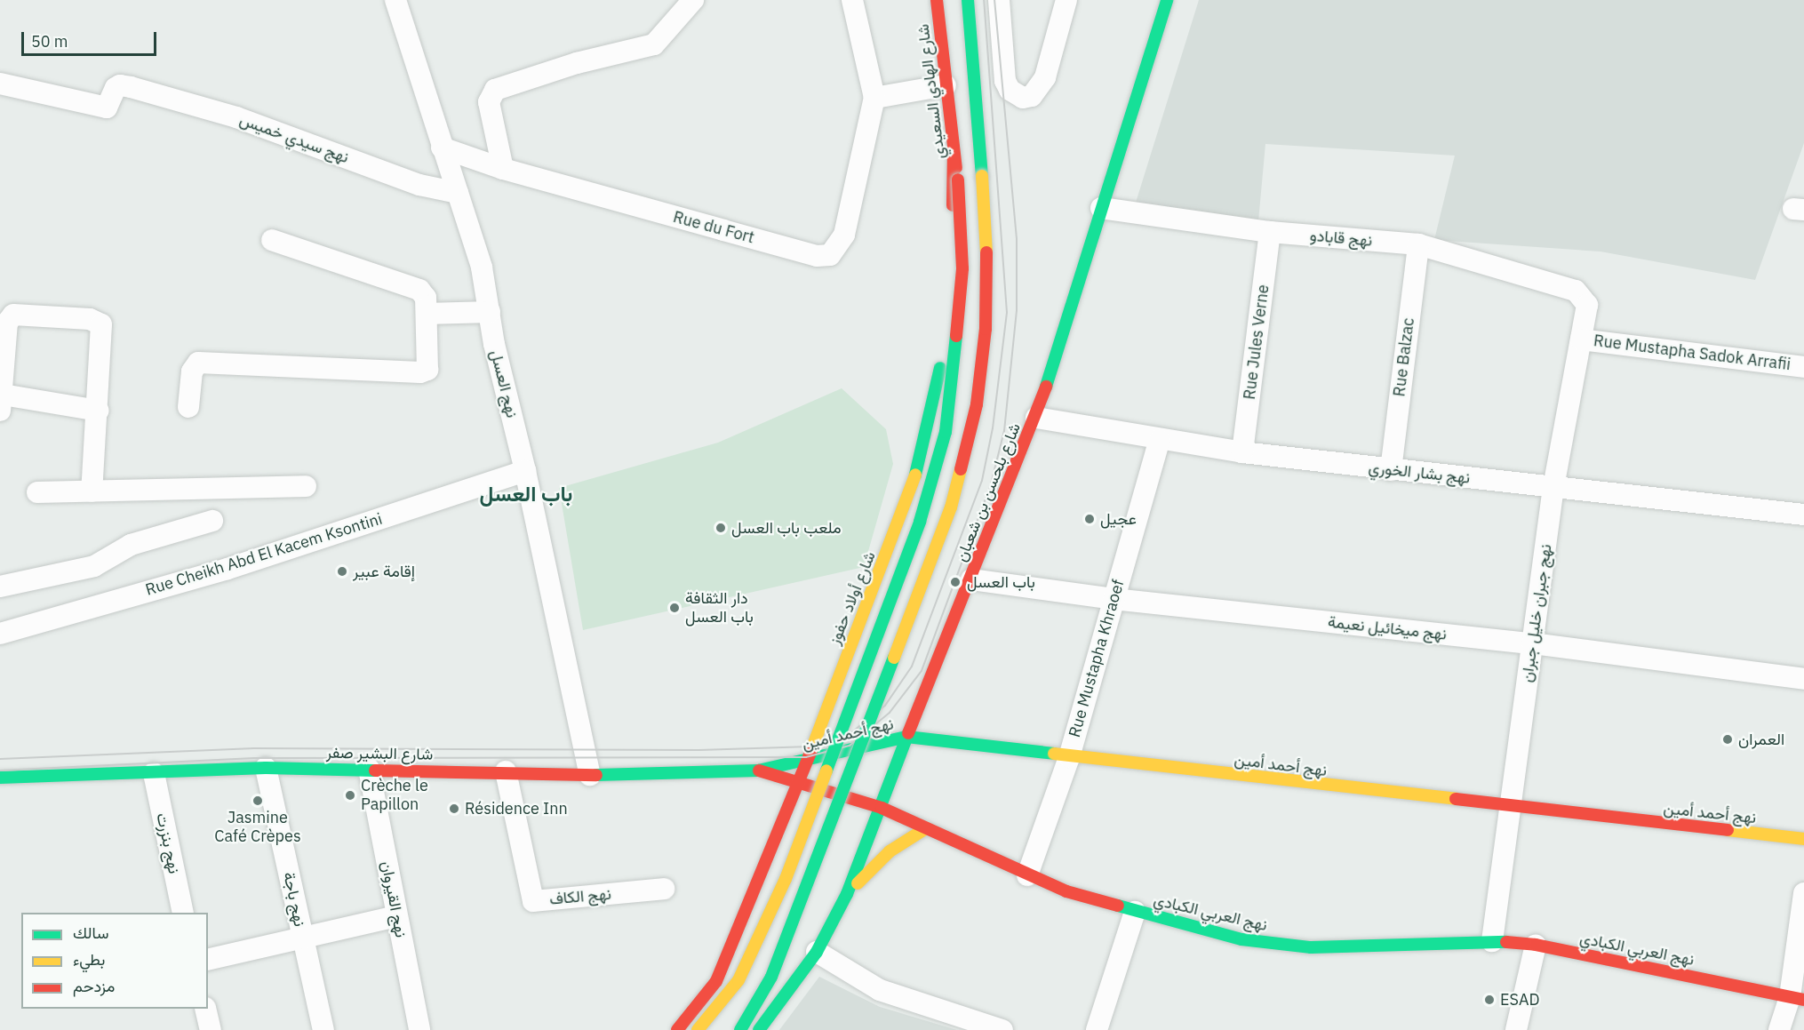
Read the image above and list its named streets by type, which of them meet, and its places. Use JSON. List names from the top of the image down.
{
  "streets": {
    "street": [
      "شارع الهادي السعيدي",
      "نهج سيدي خميس",
      "Rue du Fort",
      "نهج قابادو",
      "Rue Jules Verne",
      "Rue Mustapha Sadok Arrafii",
      "Rue Balzac",
      "نهج العسل",
      "نهج بشار الخوري",
      "شارع بلحسن بن شعبان",
      "Rue Cheikh Abd El Kacem Ksontini",
      "شارع أولاد حفوز",
      "نهج جبران خليل جبران",
      "نهج ميخائيل نعيمة",
      "Rue Mustapha Khraoef",
      "نهج أحمد أمين",
      "شارع البشير صفر",
      "نهج بنزرت",
      "نهج الكاف",
      "نهج باجة",
      "نهج القيروان",
      "نهج العربي الكبادي"
    ]
  },
  "crossings": [
    ["شارع الهادي السعيدي", "شارع أولاد حفوز"],
    ["نهج سيدي خميس", "نهج العسل"],
    ["Rue du Fort", "نهج العسل"],
    ["نهج قابادو", "Rue Jules Verne"],
    ["نهج قابادو", "Rue Balzac"],
    ["نهج قابادو", "شارع بلحسن بن شعبان"],
    ["نهج قابادو", "نهج جبران خليل جبران"],
    ["Rue Jules Verne", "نهج بشار الخوري"],
    ["Rue Mustapha Sadok Arrafii", "نهج جبران خليل جبران"],
    ["Rue Balzac", "نهج بشار الخوري"],
    ["نهج العسل", "Rue Cheikh Abd El Kacem Ksontini"],
    ["نهج العسل", "شارع البشير صفر"],
    ["نهج بشار الخوري", "شارع بلحسن بن شعبان"],
    ["نهج بشار الخوري", "نهج جبران خليل جبران"],
    ["نهج بشار الخوري", "Rue Mustapha Khraoef"],
    ["شارع بلحسن بن شعبان", "نهج ميخائيل نعيمة"],
    ["شارع بلحسن بن شعبان", "نهج أحمد أمين"],
    ["شارع بلحسن بن شعبان", "نهج العربي الكبادي"],
    ["شارع أولاد حفوز", "نهج أحمد أمين"],
    ["شارع أولاد حفوز", "نهج العربي الكبادي"],
    ["نهج جبران خليل جبران", "نهج ميخائيل نعيمة"],
    ["نهج جبران خليل جبران", "نهج أحمد أمين"],
    ["نهج جبران خليل جبران", "نهج العربي الكبادي"],
    ["نهج ميخائيل نعيمة", "Rue Mustapha Khraoef"],
    ["Rue Mustapha Khraoef", "نهج أحمد أمين"],
    ["Rue Mustapha Khraoef", "نهج العربي الكبادي"],
    ["نهج أحمد أمين", "شارع البشير صفر"],
    ["نهج أحمد أمين", "نهج العربي الكبادي"],
    ["شارع البشير صفر", "نهج بنزرت"],
    ["شارع البشير صفر", "نهج الكاف"],
    ["شارع البشير صفر", "نهج باجة"],
    ["شارع البشير صفر", "نهج القيروان"],
    ["شارع البشير صفر", "نهج العربي الكبادي"]
  ],
  "districts": ["باب العسل"],
  "places": [
    "عجيل",
    "ملعب باب العسل",
    "إقامة عبير",
    "باب العسل",
    "دار الثقافة باب العسل",
    "العمران",
    "Crèche le Papillon",
    "Jasmine Café Crèpes",
    "Résidence Inn",
    "ESAD"
  ],
  "legend": ["سالك", "بطيء", "مزدحم"],
  "scale_bar": "50 m"
}
